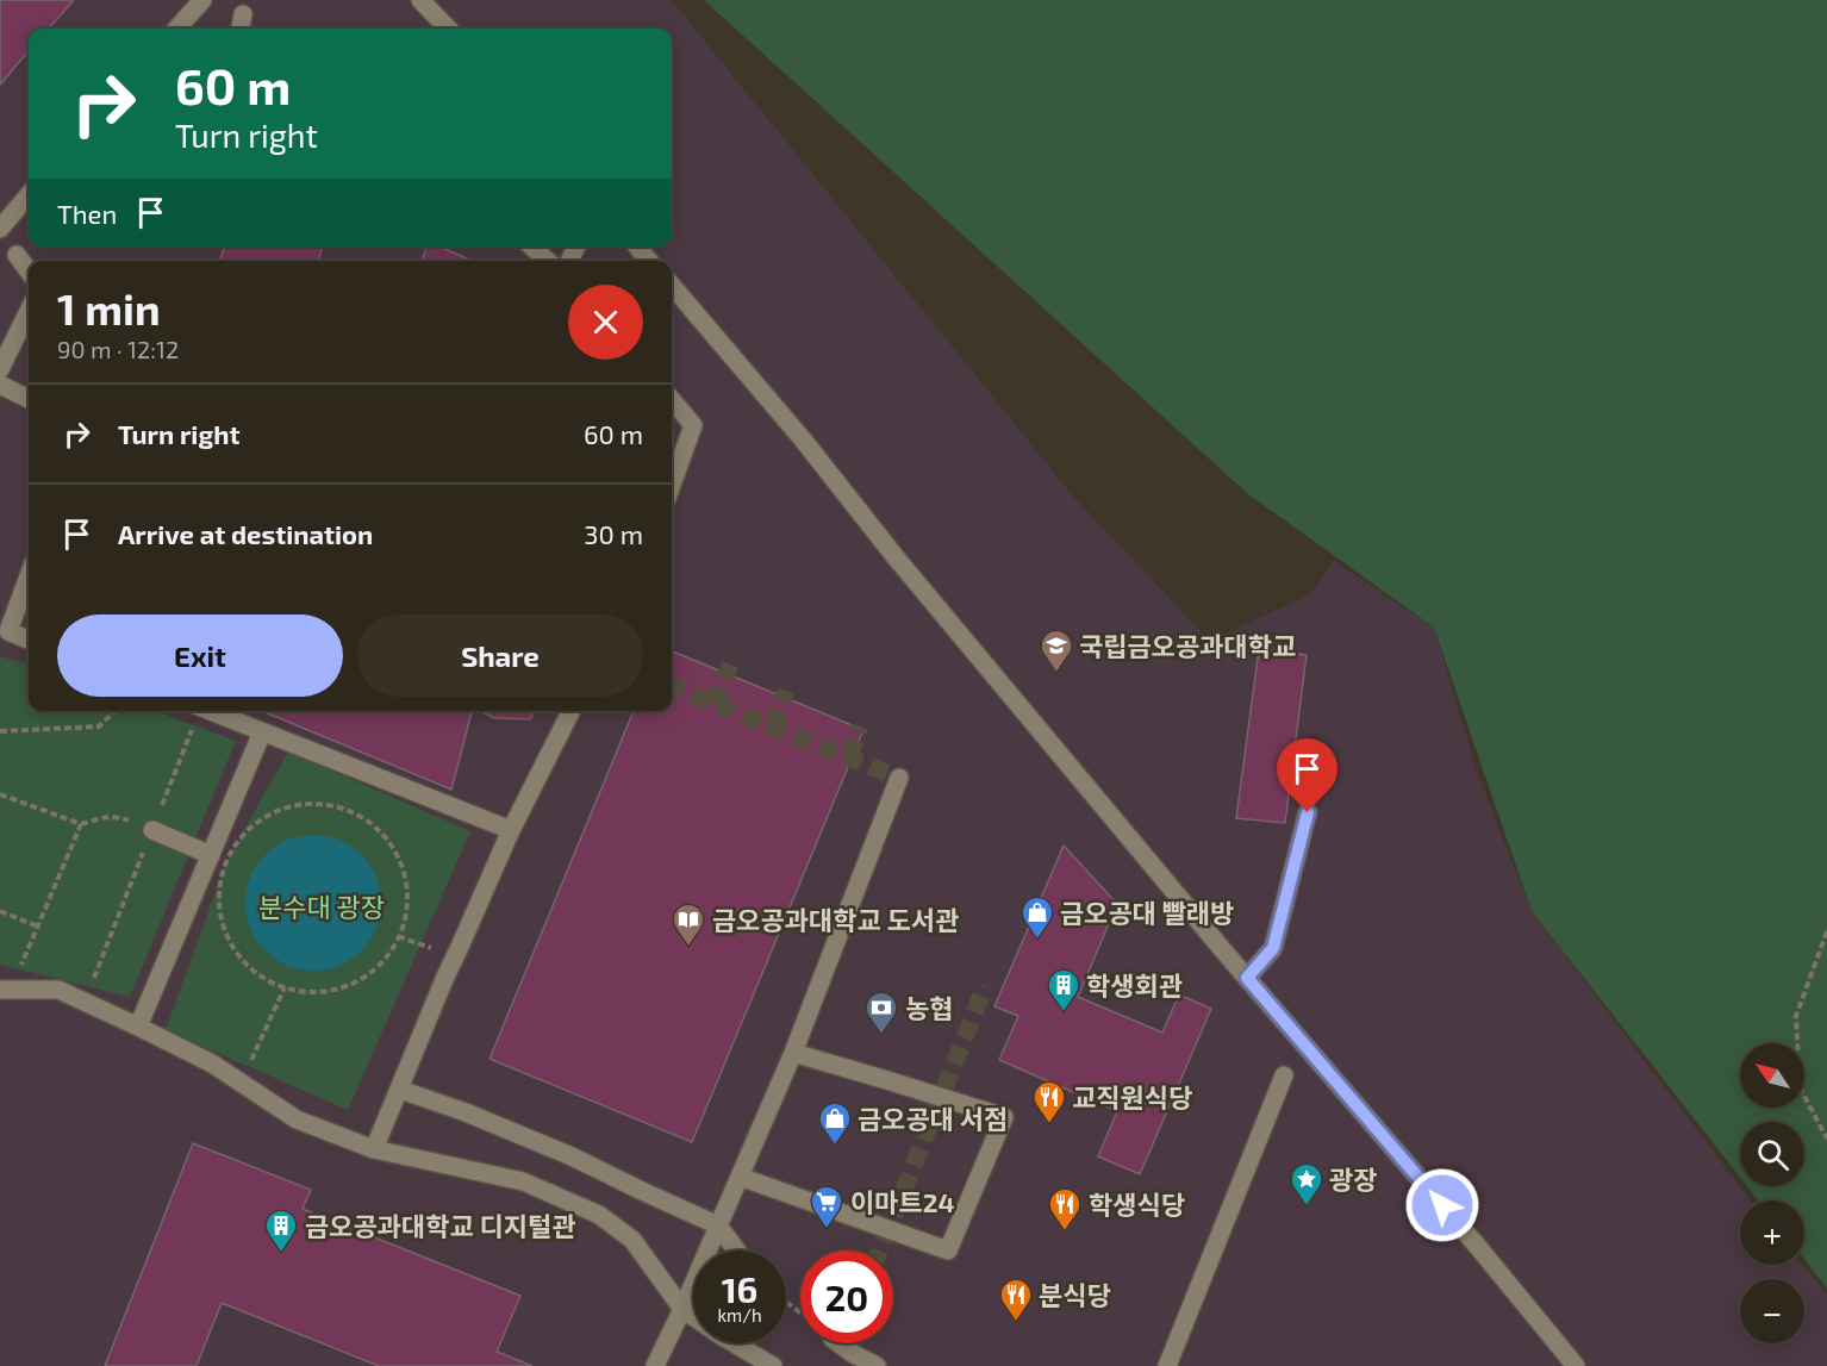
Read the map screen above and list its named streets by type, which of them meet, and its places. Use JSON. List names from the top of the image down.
{
  "parks": ["분수대 광장"],
  "places": {
    "school or university": ["국립금오공과대학교"],
    "shop": ["금오공대 빨래방", "금오공대 서점"],
    "library": ["금오공과대학교 도서관"],
    "building": ["학생회관", "금오공과대학교 디지털관"],
    "bank": ["농협"],
    "restaurant": ["교직원식당", "학생식당", "분식당"],
    "place": ["광장"],
    "supermarket": ["이마트24"]
  },
  "north": "top left",
  "page": {
    "turn": ["60 m", "Turn right"],
    "then": "Then",
    "heading": ["1 min", "90 m · 12:12"],
    "list": [
      {
        "name": "Turn right",
        "value": "60 m"
      },
      {
        "name": "Arrive at destination",
        "value": "30 m"
      }
    ],
    "buttons": ["Exit", "Share"],
    "map_buttons": ["+", "−"],
    "speed": "16 km/h",
    "limit": "20"
  }
}
